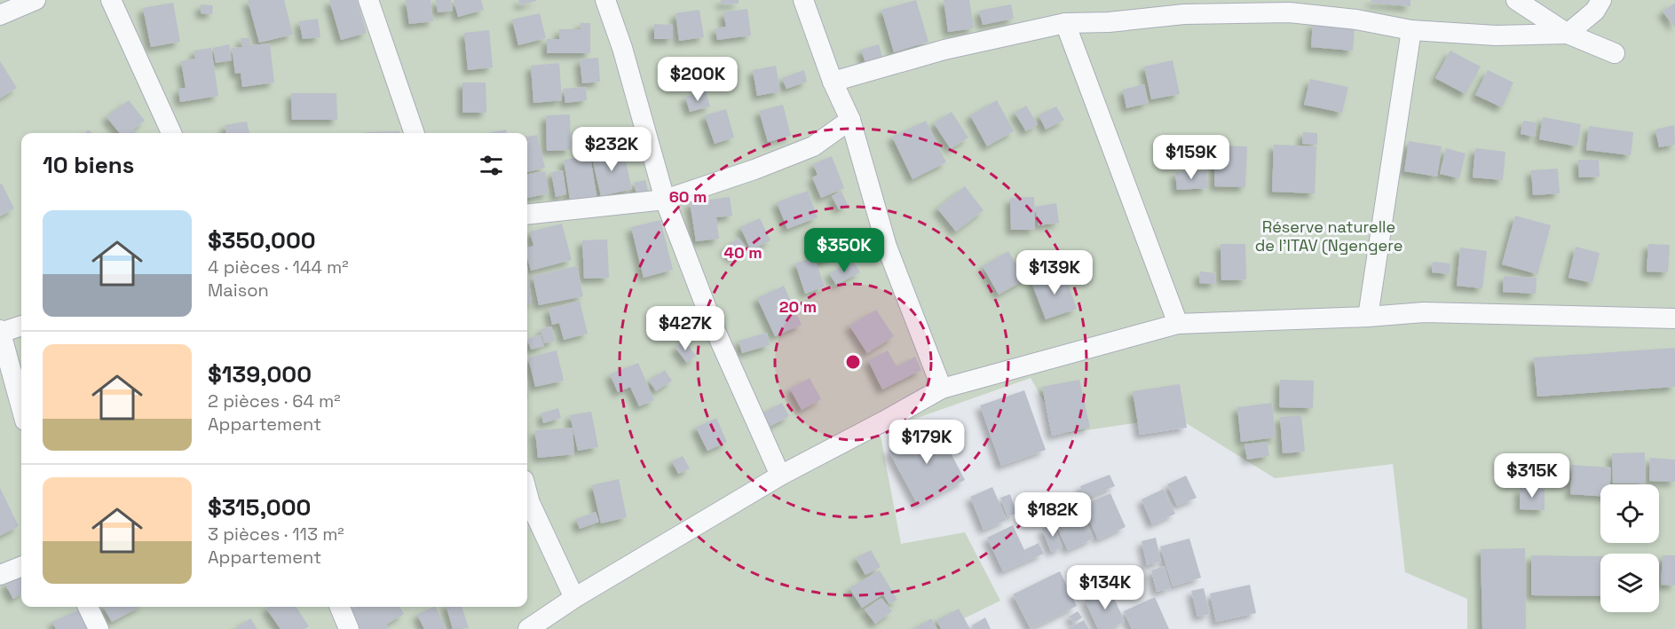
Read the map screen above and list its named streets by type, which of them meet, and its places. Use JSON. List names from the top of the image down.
{
  "parks": ["Réserve naturelle de l'ITAV (Ngengere"],
  "page": {
    "price": [
      "$200K",
      "$232K",
      "$159K",
      "$350K",
      "$139K",
      "$427K",
      "$179K",
      "$315K",
      "$182K",
      "$134K"
    ],
    "heading": "10 biens",
    "list": [
      {
        "name": "$350,000",
        "note": "4 pièces · 144 m² · Maison"
      },
      {
        "name": "$139,000",
        "note": "2 pièces · 64 m² · Appartement"
      },
      {
        "name": "$315,000",
        "note": "3 pièces · 113 m² · Appartement"
      }
    ]
  },
  "rings": ["60 m", "40 m", "20 m"]
}
